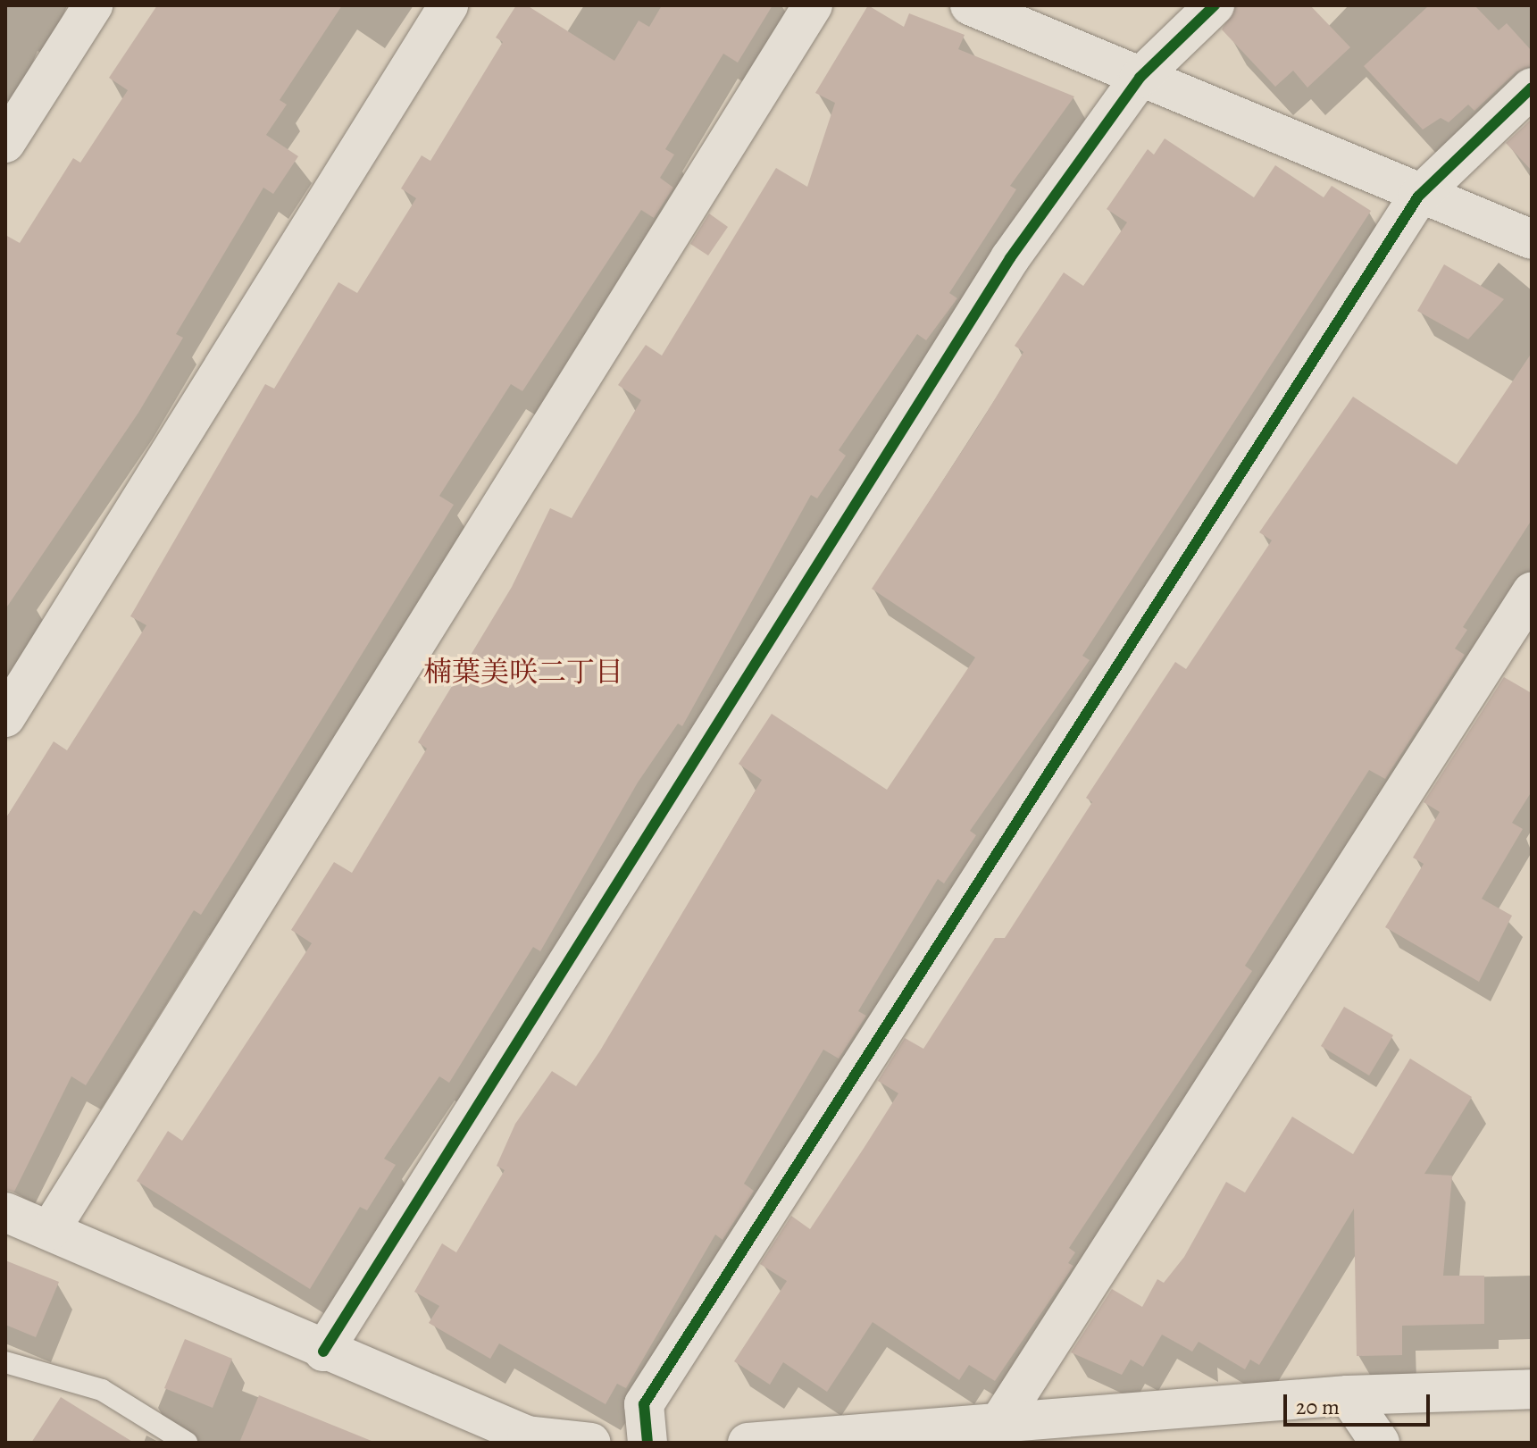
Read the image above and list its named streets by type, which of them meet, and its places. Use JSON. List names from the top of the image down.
{
  "districts": ["楠葉美咲二丁目"],
  "scale_bar": "20 m"
}
